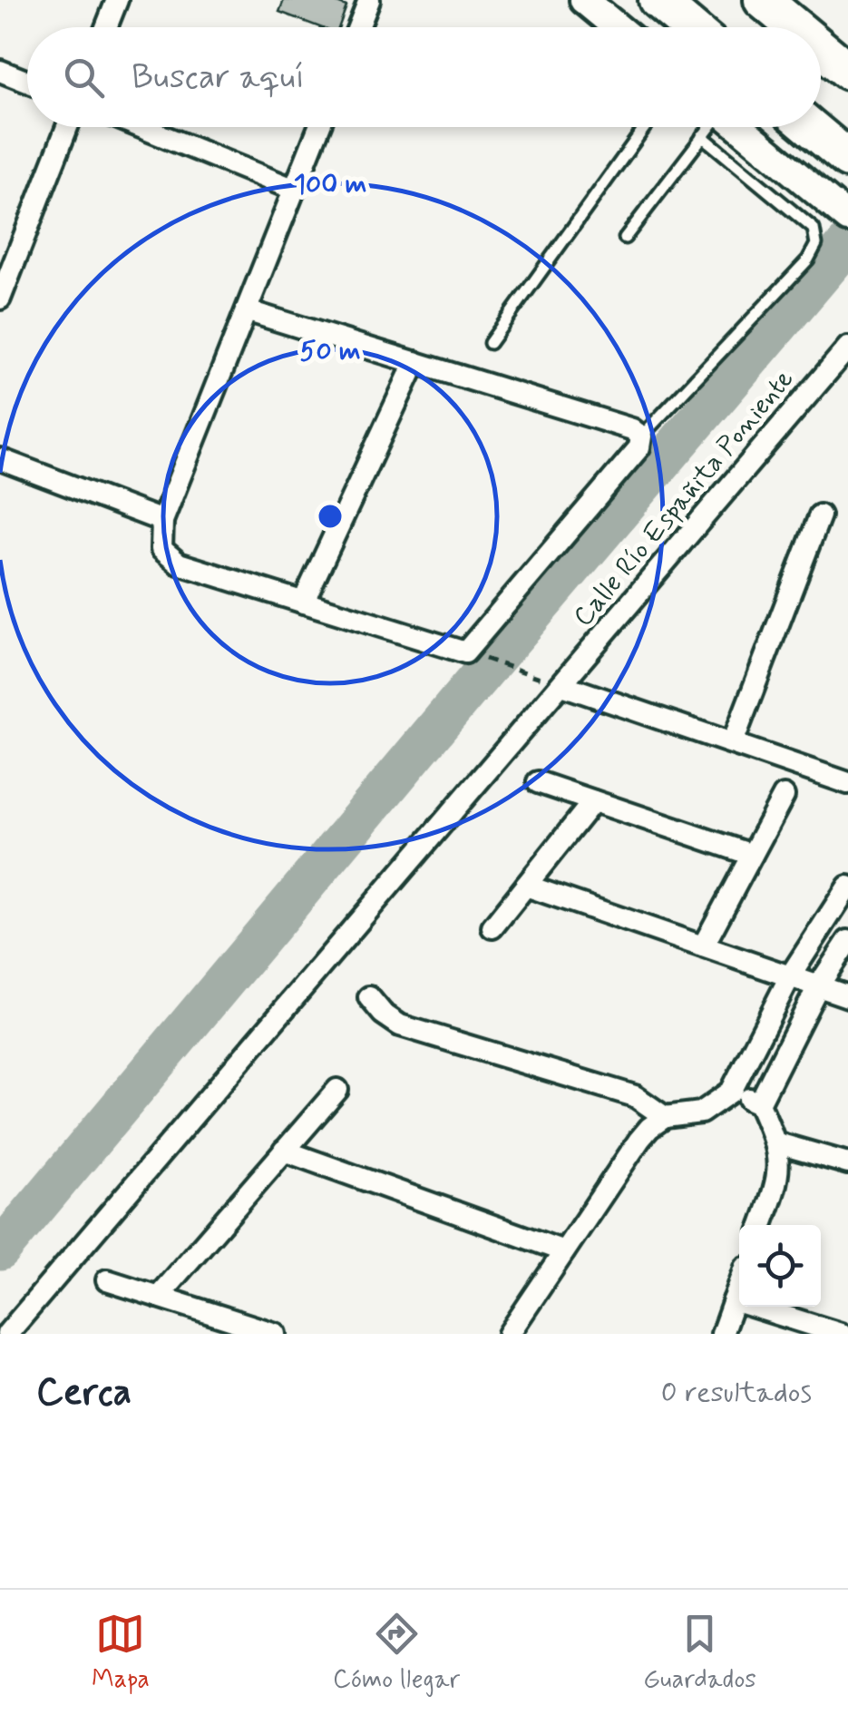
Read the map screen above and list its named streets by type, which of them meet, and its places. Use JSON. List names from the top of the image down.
{
  "streets": {
    "street": ["Calle Río Españita Poniente"]
  },
  "page": {
    "search": "Buscar aquí",
    "heading": ["Cerca", "0 resultados"],
    "nav": ["Mapa", "Cómo llegar", "Guardados"]
  },
  "rings": ["100 m", "50 m"]
}
